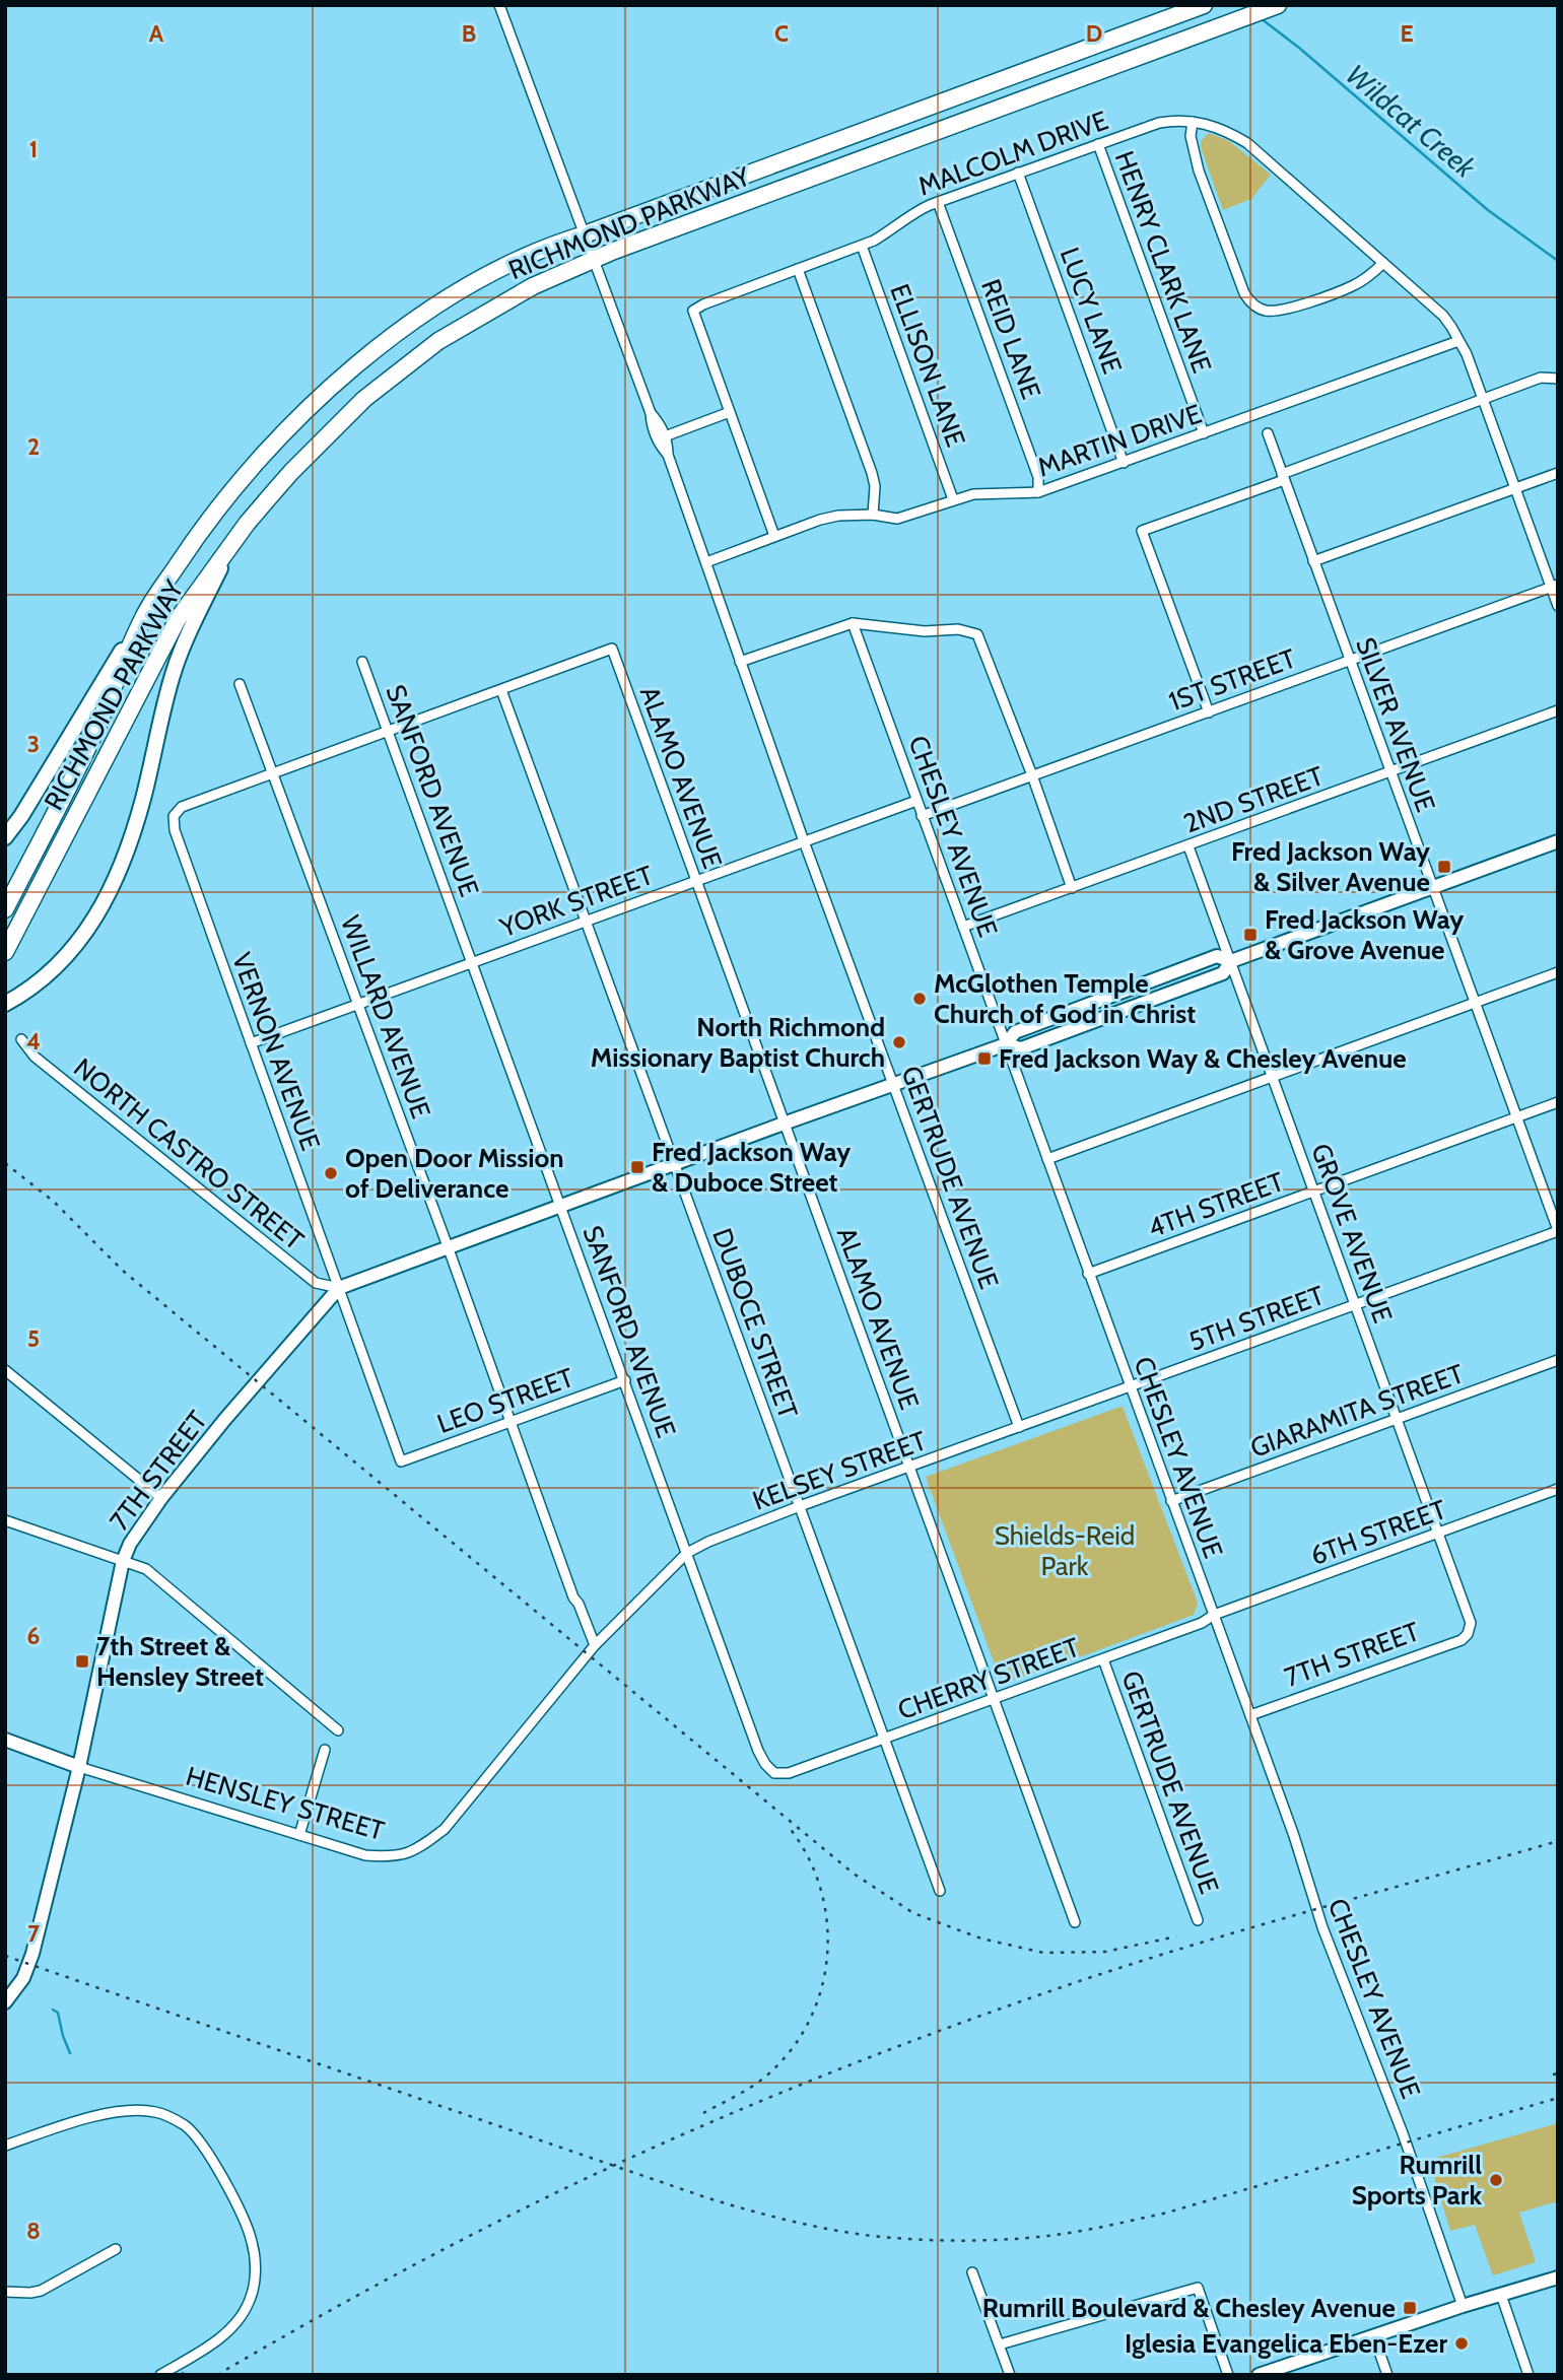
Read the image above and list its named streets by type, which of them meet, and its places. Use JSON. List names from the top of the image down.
{
  "streets": {
    "highway": ["RICHMOND PARKWAY"],
    "street": [
      "MALCOLM DRIVE",
      "HENRY CLARK LANE",
      "LUCY LANE",
      "REID LANE",
      "ELLISON LANE",
      "MARTIN DRIVE",
      "1ST STREET",
      "SILVER AVENUE",
      "ALAMO AVENUE",
      "SANFORD AVENUE",
      "2ND STREET",
      "CHESLEY AVENUE",
      "YORK STREET",
      "WILLARD AVENUE",
      "VERNON AVENUE",
      "NORTH CASTRO STREET",
      "GERTRUDE AVENUE",
      "4TH STREET",
      "GROVE AVENUE",
      "5TH STREET",
      "DUBOCE STREET",
      "LEO STREET",
      "GIARAMITA STREET",
      "7TH STREET",
      "KELSEY STREET",
      "6TH STREET",
      "CHERRY STREET",
      "HENSLEY STREET"
    ]
  },
  "crossings": [
    ["MALCOLM DRIVE", "HENRY CLARK LANE"],
    ["MALCOLM DRIVE", "LUCY LANE"],
    ["MALCOLM DRIVE", "REID LANE"],
    ["MALCOLM DRIVE", "ELLISON LANE"],
    ["MALCOLM DRIVE", "MARTIN DRIVE"],
    ["MALCOLM DRIVE", "1ST STREET"],
    ["HENRY CLARK LANE", "MARTIN DRIVE"],
    ["LUCY LANE", "MARTIN DRIVE"],
    ["REID LANE", "MARTIN DRIVE"],
    ["ELLISON LANE", "MARTIN DRIVE"],
    ["MARTIN DRIVE", "GERTRUDE AVENUE"],
    ["1ST STREET", "SILVER AVENUE"],
    ["1ST STREET", "CHESLEY AVENUE"],
    ["SILVER AVENUE", "2ND STREET"],
    ["SILVER AVENUE", "4TH STREET"],
    ["SILVER AVENUE", "5TH STREET"],
    ["ALAMO AVENUE", "YORK STREET"],
    ["ALAMO AVENUE", "DUBOCE STREET"],
    ["ALAMO AVENUE", "KELSEY STREET"],
    ["ALAMO AVENUE", "CHERRY STREET"],
    ["SANFORD AVENUE", "YORK STREET"],
    ["SANFORD AVENUE", "LEO STREET"],
    ["SANFORD AVENUE", "KELSEY STREET"],
    ["SANFORD AVENUE", "CHERRY STREET"],
    ["2ND STREET", "CHESLEY AVENUE"],
    ["2ND STREET", "GROVE AVENUE"],
    ["CHESLEY AVENUE", "YORK STREET"],
    ["CHESLEY AVENUE", "4TH STREET"],
    ["CHESLEY AVENUE", "5TH STREET"],
    ["CHESLEY AVENUE", "GIARAMITA STREET"],
    ["CHESLEY AVENUE", "7TH STREET"],
    ["CHESLEY AVENUE", "KELSEY STREET"],
    ["CHESLEY AVENUE", "6TH STREET"],
    ["CHESLEY AVENUE", "CHERRY STREET"],
    ["YORK STREET", "WILLARD AVENUE"],
    ["YORK STREET", "VERNON AVENUE"],
    ["YORK STREET", "GERTRUDE AVENUE"],
    ["YORK STREET", "DUBOCE STREET"],
    ["WILLARD AVENUE", "VERNON AVENUE"],
    ["WILLARD AVENUE", "LEO STREET"],
    ["WILLARD AVENUE", "KELSEY STREET"],
    ["WILLARD AVENUE", "HENSLEY STREET"],
    ["VERNON AVENUE", "NORTH CASTRO STREET"],
    ["VERNON AVENUE", "LEO STREET"],
    ["VERNON AVENUE", "7TH STREET"],
    ["NORTH CASTRO STREET", "7TH STREET"],
    ["GERTRUDE AVENUE", "KELSEY STREET"],
    ["GERTRUDE AVENUE", "CHERRY STREET"],
    ["4TH STREET", "GROVE AVENUE"],
    ["GROVE AVENUE", "5TH STREET"],
    ["GROVE AVENUE", "GIARAMITA STREET"],
    ["GROVE AVENUE", "7TH STREET"],
    ["GROVE AVENUE", "6TH STREET"],
    ["5TH STREET", "KELSEY STREET"],
    ["DUBOCE STREET", "KELSEY STREET"],
    ["DUBOCE STREET", "CHERRY STREET"],
    ["7TH STREET", "HENSLEY STREET"],
    ["KELSEY STREET", "HENSLEY STREET"],
    ["6TH STREET", "CHERRY STREET"]
  ],
  "water": ["Wildcat Creek"],
  "parks": ["Shields-Reid Park"],
  "places": {
    "transit": [
      "Fred Jackson Way & Silver Avenue",
      "Fred Jackson Way & Grove Avenue",
      "Fred Jackson Way & Chesley Avenue",
      "Fred Jackson Way & Duboce Street",
      "7th Street & Hensley Street",
      "Rumrill Boulevard & Chesley Avenue"
    ],
    "other": [
      "McGlothen Temple Church of God in Christ",
      "North Richmond Missionary Baptist Church",
      "Open Door Mission of Deliverance",
      "Rumrill Sports Park",
      "Iglesia Evangelica Eben-Ezer"
    ]
  },
  "grid": {
    "columns": [
      "A",
      "B",
      "C",
      "D",
      "E"
    ],
    "rows": [
      "1",
      "2",
      "3",
      "4",
      "5",
      "6",
      "7",
      "8"
    ]
  }
}
